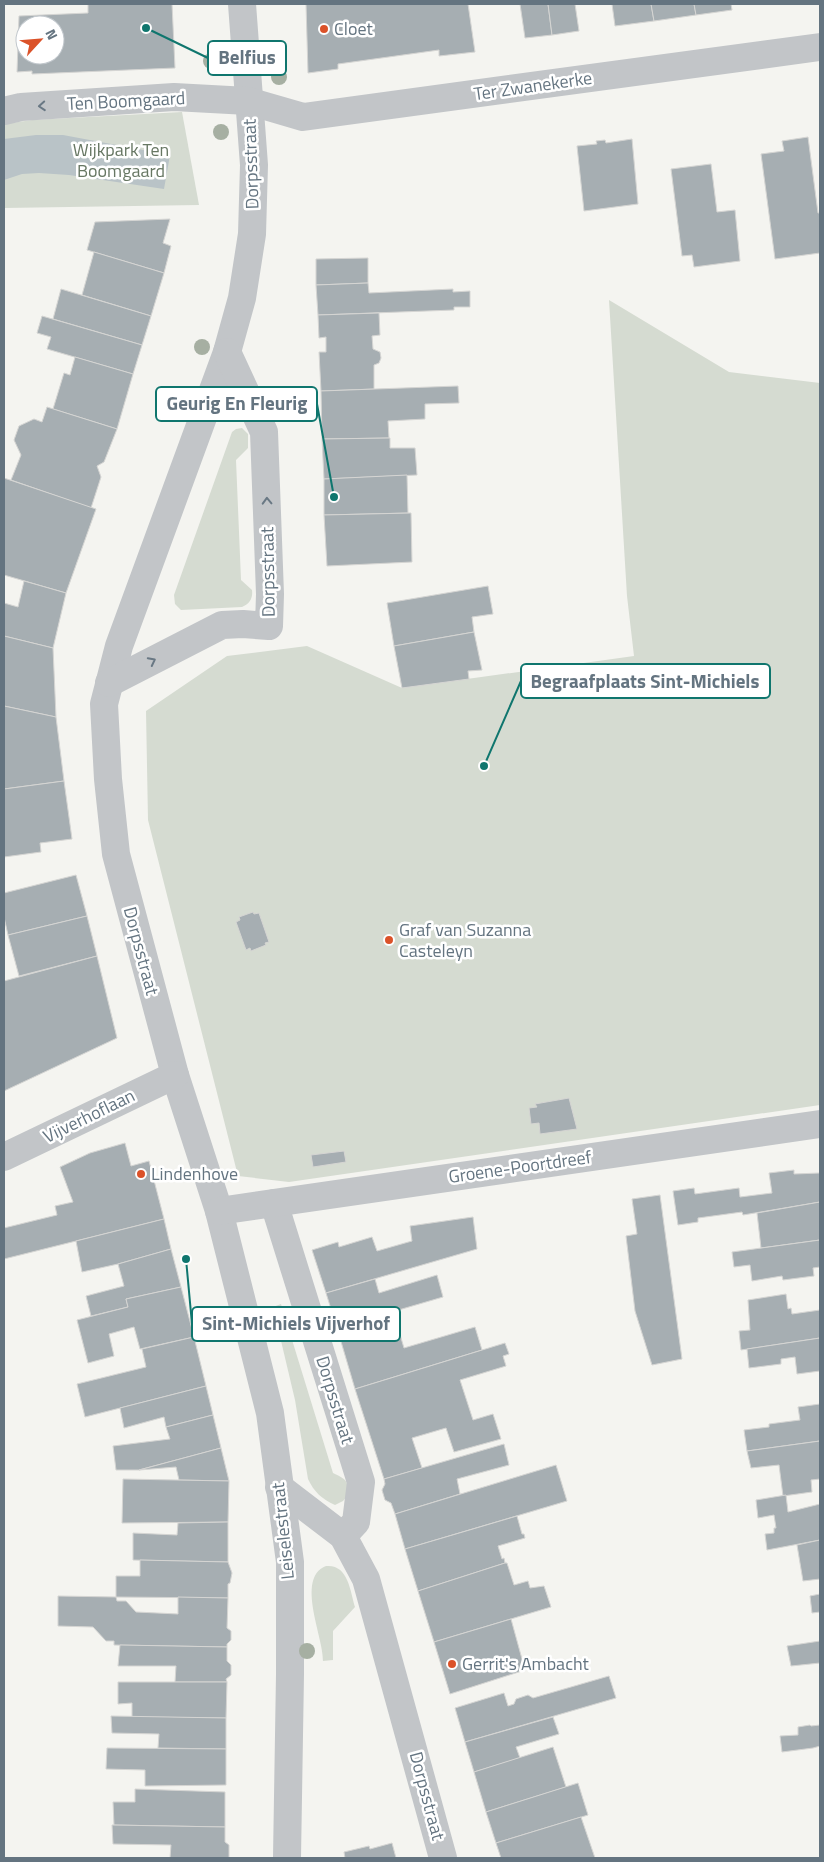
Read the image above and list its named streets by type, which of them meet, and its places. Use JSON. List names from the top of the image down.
{
  "streets": {
    "street": [
      "Ter Zwanekerke",
      "Ten Boomgaard",
      "Dorpsstraat",
      "Vijverhoflaan",
      "Groene-Poortdreef",
      "Leiselestraat"
    ]
  },
  "crossings": [
    ["Ter Zwanekerke", "Ten Boomgaard"],
    ["Ter Zwanekerke", "Dorpsstraat"],
    ["Ten Boomgaard", "Dorpsstraat"],
    ["Dorpsstraat", "Vijverhoflaan"],
    ["Dorpsstraat", "Groene-Poortdreef"],
    ["Dorpsstraat", "Leiselestraat"],
    ["Groene-Poortdreef", "Leiselestraat"]
  ],
  "one_way": ["Ten Boomgaard"],
  "parks": ["Wijkpark Ten Boomgaard"],
  "places": [
    "Belfius",
    "Cloet",
    "Geurig En Fleurig",
    "Begraafplaats Sint-Michiels",
    "Graf van Suzanna Casteleyn",
    "Lindenhove",
    "Sint-Michiels Vijverhof",
    "Gerrit's Ambacht"
  ],
  "north": "top right"
}
